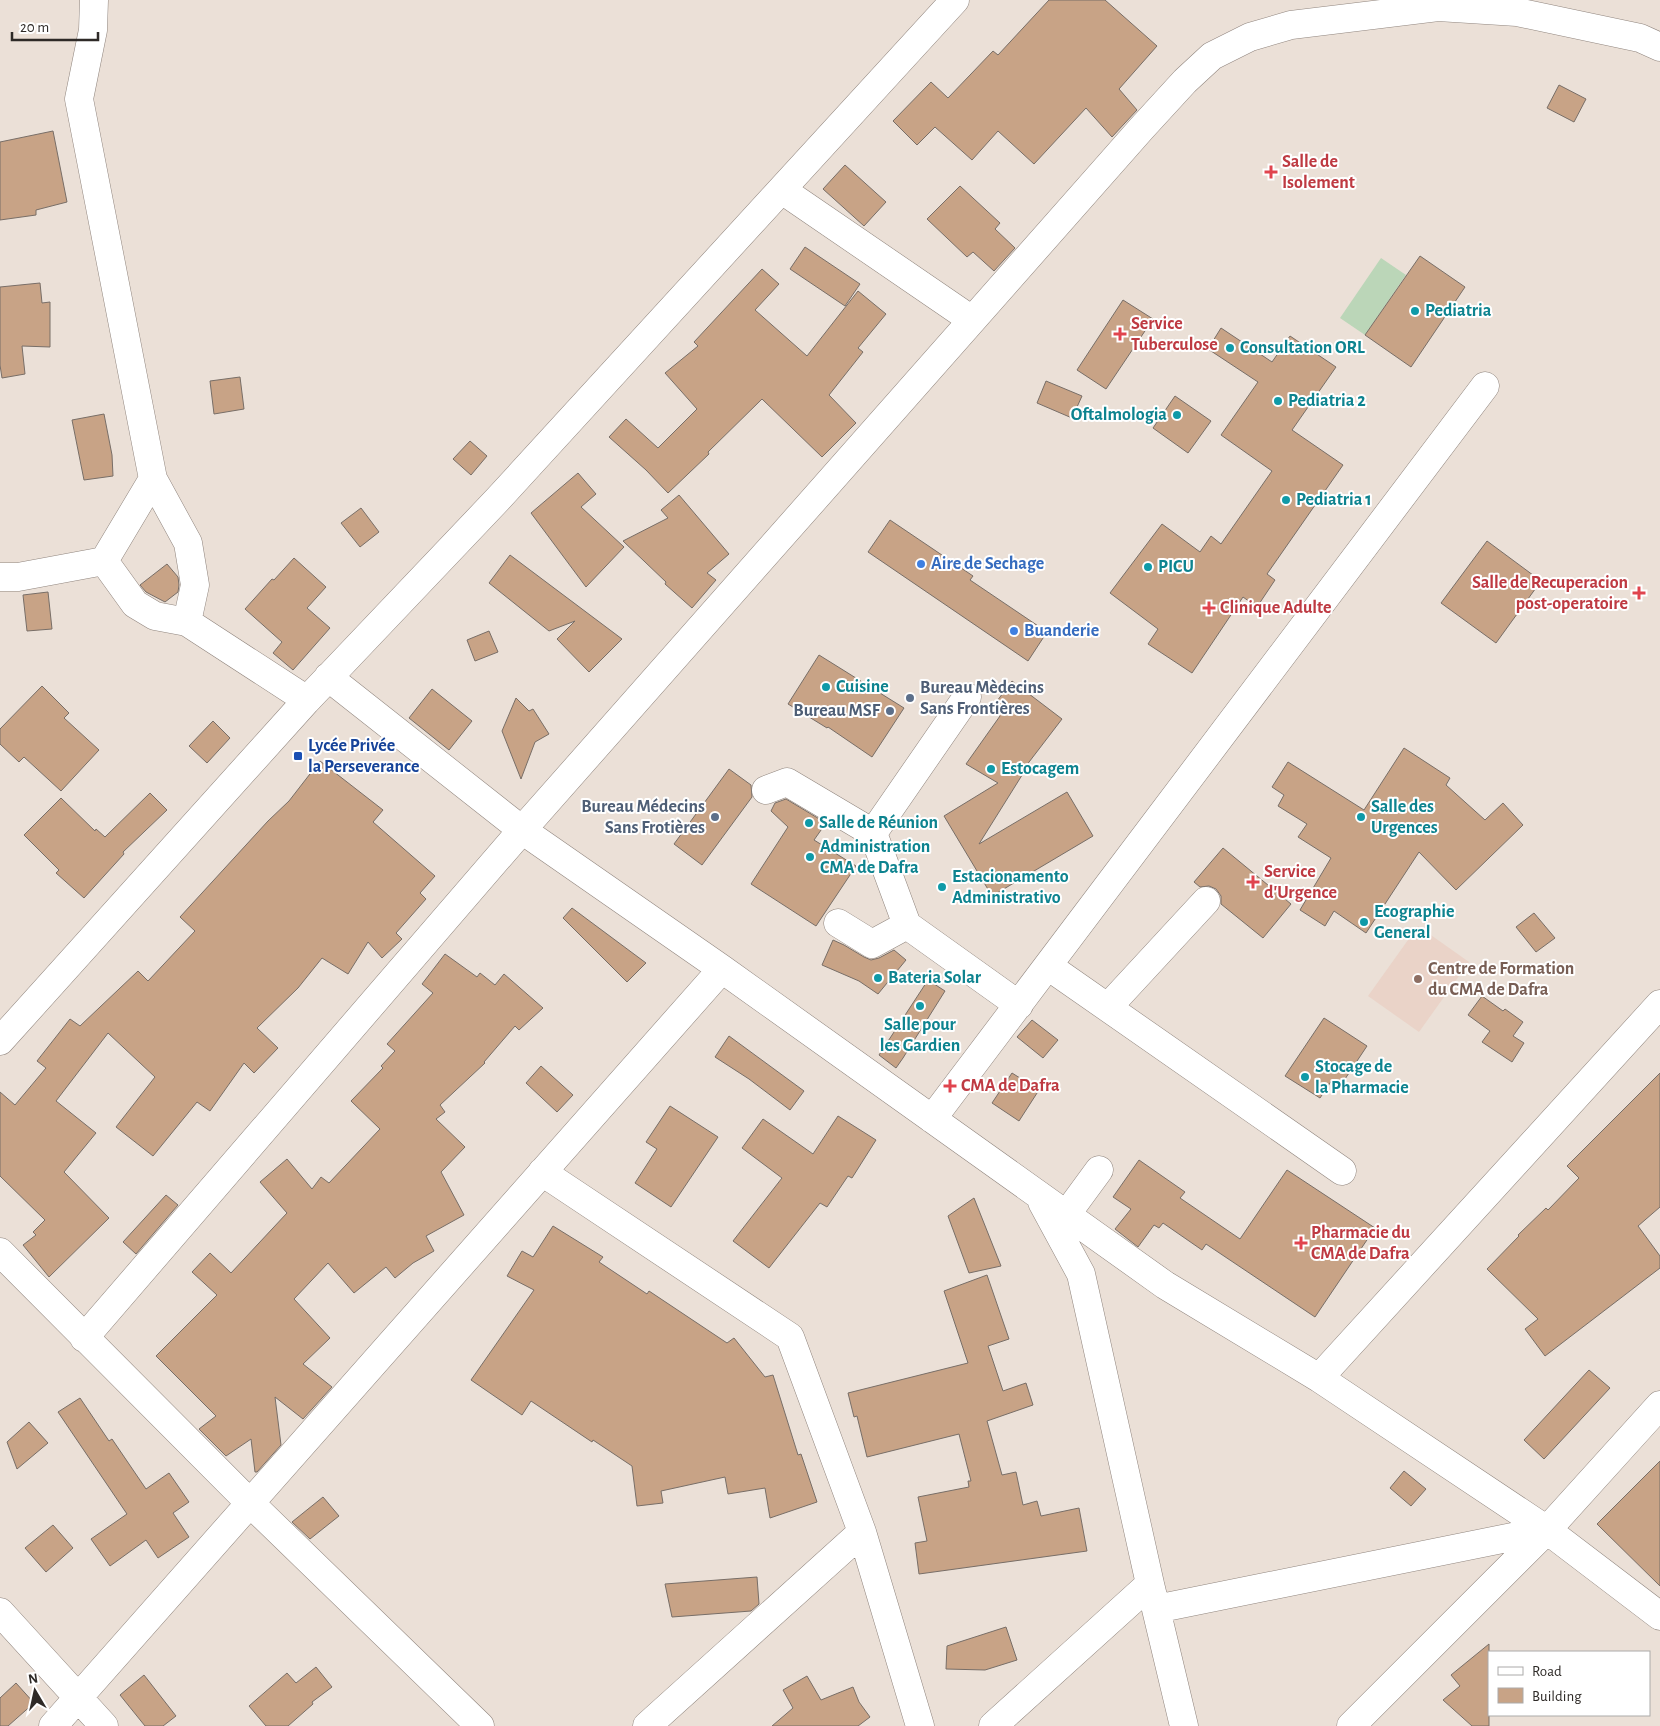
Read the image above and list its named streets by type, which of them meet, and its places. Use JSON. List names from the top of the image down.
{
  "places": {
    "health": [
      "Salle de Isolement",
      "Service Tuberculose",
      "Salle de Recuperacion post-operatoire",
      "Clinique Adulte",
      "Service d'Urgence",
      "CMA de Dafra",
      "Pharmacie du CMA de Dafra"
    ],
    "other": [
      "Pediatria",
      "Consultation ORL",
      "Pediatria 2",
      "Oftalmologia",
      "Pediatria 1",
      "Aire de Sechage",
      "PICU",
      "Buanderie",
      "Cuisine",
      "Bureau Mèdecins Sans Frontières",
      "Bureau MSF",
      "Estocagem",
      "Bureau Médecins Sans Frotières",
      "Salle des Urgences",
      "Salle de Réunion",
      "Administration CMA de Dafra",
      "Estacionamento Administrativo",
      "Ecographie General",
      "Bateria Solar",
      "Centre de Formation du CMA de Dafra",
      "Salle pour les Gardien",
      "Stocage de la Pharmacie"
    ],
    "transit": ["Lycée Privée la Perseverance"]
  },
  "legend": ["Road", "Building"],
  "scale_bar": "20 m",
  "north": "top"
}
